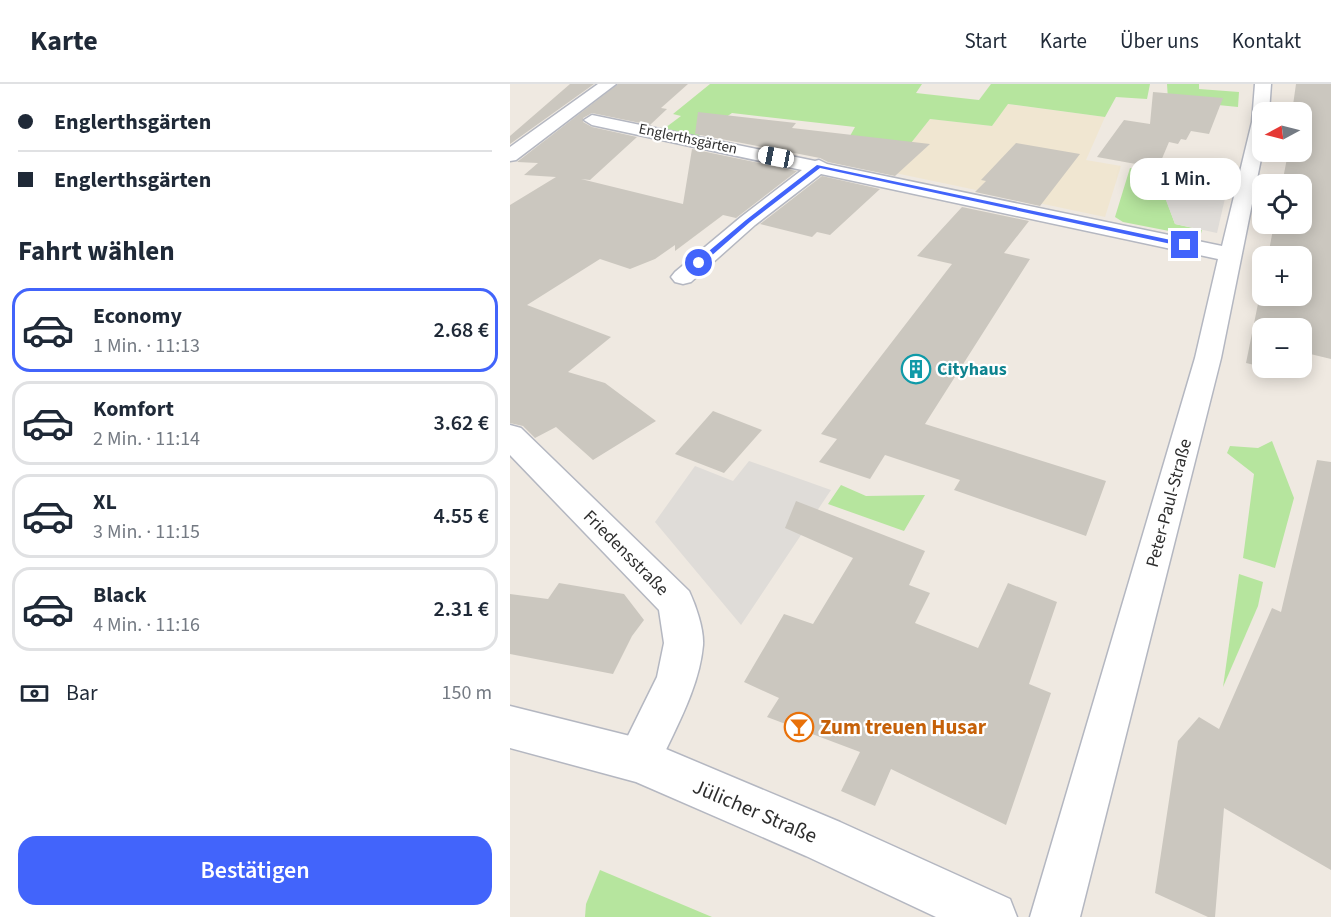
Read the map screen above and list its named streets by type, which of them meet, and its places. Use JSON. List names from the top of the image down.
{
  "streets": {
    "street": [
      "Englerthsgärten",
      "Peter-Paul-Straße",
      "Friedensstraße",
      "Jülicher Straße"
    ]
  },
  "crossings": [
    ["Englerthsgärten", "Peter-Paul-Straße"],
    ["Friedensstraße", "Jülicher Straße"]
  ],
  "places": {
    "building": ["Cityhaus"],
    "bar": ["Zum treuen Husar"]
  },
  "north": "left",
  "page": {
    "header": "Karte",
    "nav": [
      "Start",
      "Karte",
      "Über uns",
      "Kontakt"
    ],
    "banner": ["Englerthsgärten", "Englerthsgärten"],
    "map_buttons": ["+", "−"],
    "bubble": "1 Min.",
    "heading": "Fahrt wählen",
    "list": [
      {
        "name": "Economy",
        "note": "1 Min. · 11:13",
        "value": "2.68 €"
      },
      {
        "name": "Komfort",
        "note": "2 Min. · 11:14",
        "value": "3.62 €"
      },
      {
        "name": "XL",
        "note": "3 Min. · 11:15",
        "value": "4.55 €"
      },
      {
        "name": "Black",
        "note": "4 Min. · 11:16",
        "value": "2.31 €"
      }
    ],
    "pay": ["Bar", "150 m"],
    "buttons": "Bestätigen"
  }
}
